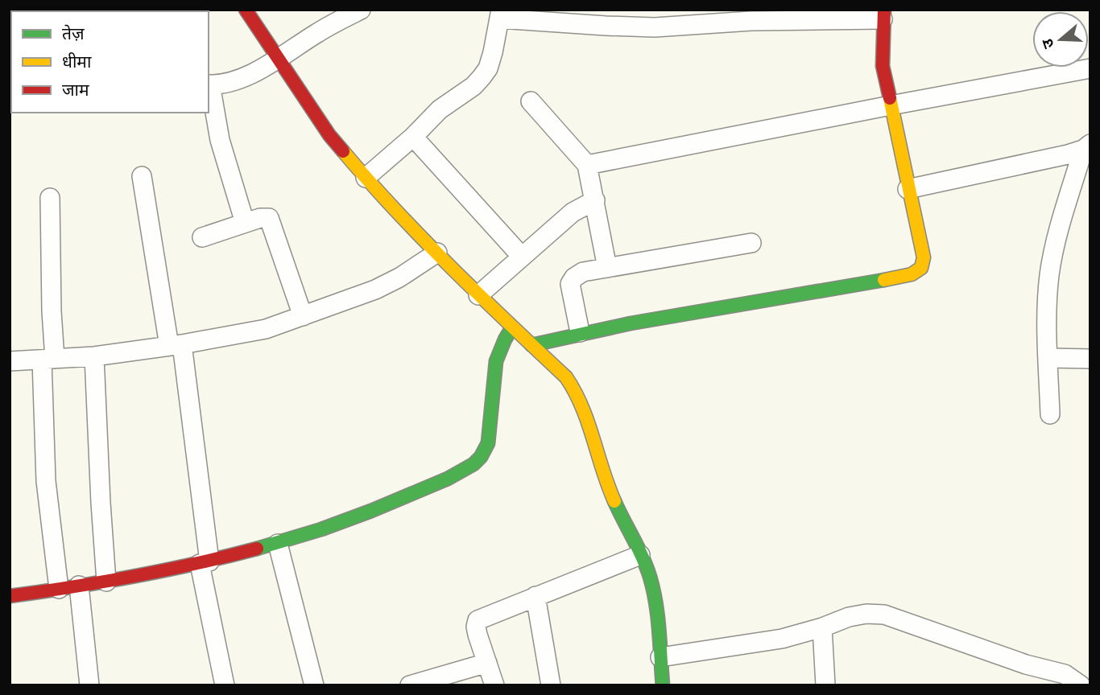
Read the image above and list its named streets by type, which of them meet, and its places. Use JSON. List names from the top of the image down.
{
  "legend": ["तेज़", "धीमा", "जाम"],
  "north": "left"
}
